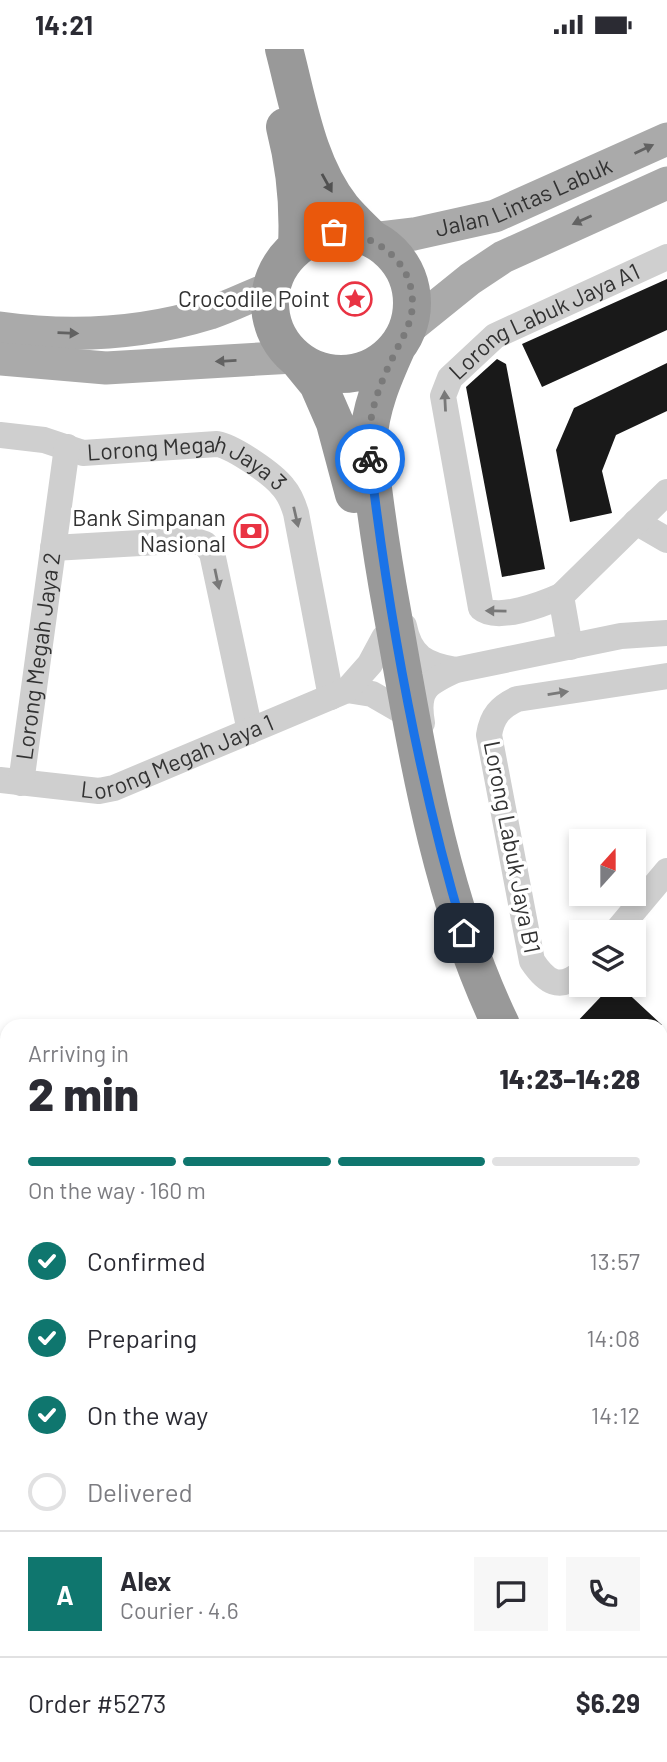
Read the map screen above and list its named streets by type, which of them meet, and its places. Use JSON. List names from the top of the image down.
{
  "streets": {
    "main road": ["Jalan Lintas Labuk"],
    "street": [
      "Lorong Labuk Jaya A1",
      "Lorong Megah Jaya 3",
      "Lorong Megah Jaya 2",
      "Lorong Megah Jaya 1",
      "Lorong Labuk Jaya B1"
    ]
  },
  "crossings": [
    ["Lorong Megah Jaya 3", "Lorong Megah Jaya 2"],
    ["Lorong Megah Jaya 3", "Lorong Megah Jaya 1"],
    ["Lorong Megah Jaya 2", "Lorong Megah Jaya 1"]
  ],
  "one_way": ["Lorong Megah Jaya 3"],
  "places": {
    "place": ["Crocodile Point"],
    "bank": ["Bank Simpanan Nasional"]
  },
  "north": "top",
  "page": {
    "status": "14:21",
    "heading": ["2 min", "Arriving in", "14:23–14:28"],
    "panel": [
      "Alex",
      "Courier · 4.6",
      "Order #5273",
      "$6.29"
    ],
    "bar": "On the way · 160 m",
    "list": [
      ["Confirmed", "13:57"],
      ["Preparing", "14:08"],
      ["On the way", "14:12"],
      "Delivered"
    ],
    "round": "A"
  }
}
